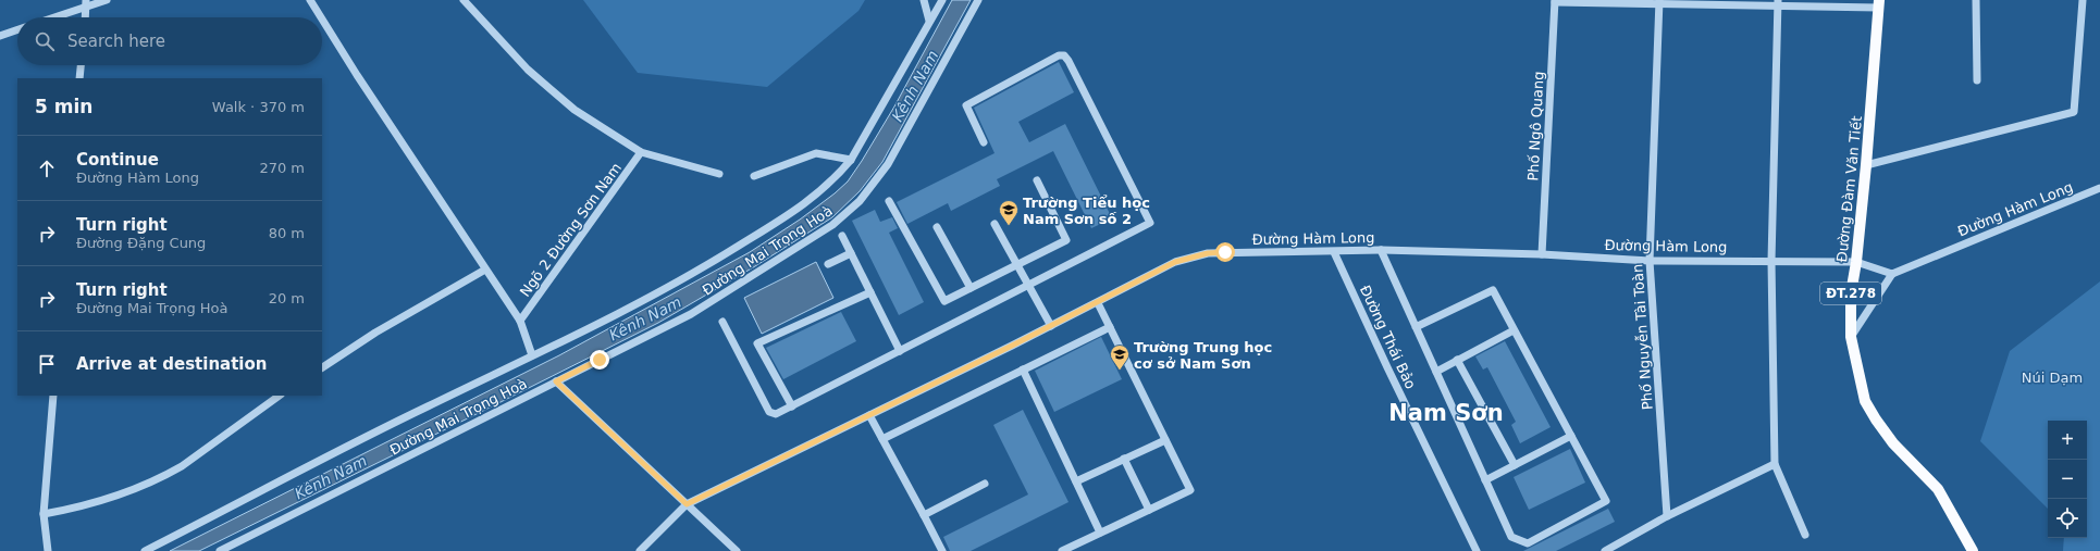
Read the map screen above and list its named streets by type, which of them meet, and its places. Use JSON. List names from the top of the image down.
{
  "streets": {
    "main road": ["Đường Đàm Văn Tiết", "ĐT.278"],
    "street": [
      "Phố Ngô Quang",
      "Đường Hàm Long",
      "Ngõ 2 Đường Sơn Nam",
      "Đường Mai Trọng Hoà",
      "Đường Thái Bảo",
      "Phố Nguyễn Tài Toàn"
    ]
  },
  "crossings": [
    ["Phố Ngô Quang", "Đường Hàm Long"],
    ["Đường Đàm Văn Tiết", "Đường Hàm Long"],
    ["Đường Hàm Long", "Đường Thái Bảo"],
    ["Đường Hàm Long", "Phố Nguyễn Tài Toàn"]
  ],
  "districts": ["Nam Sơn"],
  "water": ["Kênh Nam"],
  "parks": ["Núi Dạm"],
  "places": {
    "school or university": ["Trường Tiểu học Nam Sơn số 2", "Trường Trung học cơ sở Nam Sơn"]
  },
  "page": {
    "search": "Search here",
    "heading": ["5 min", "Walk · 370 m"],
    "list": [
      ["Continue", "Đường Hàm Long", "270 m"],
      ["Turn right", "Đường Đặng Cung", "80 m"],
      ["Turn right", "Đường Mai Trọng Hoà", "20 m"],
      "Arrive at destination"
    ],
    "map_buttons": ["+", "−"]
  }
}
